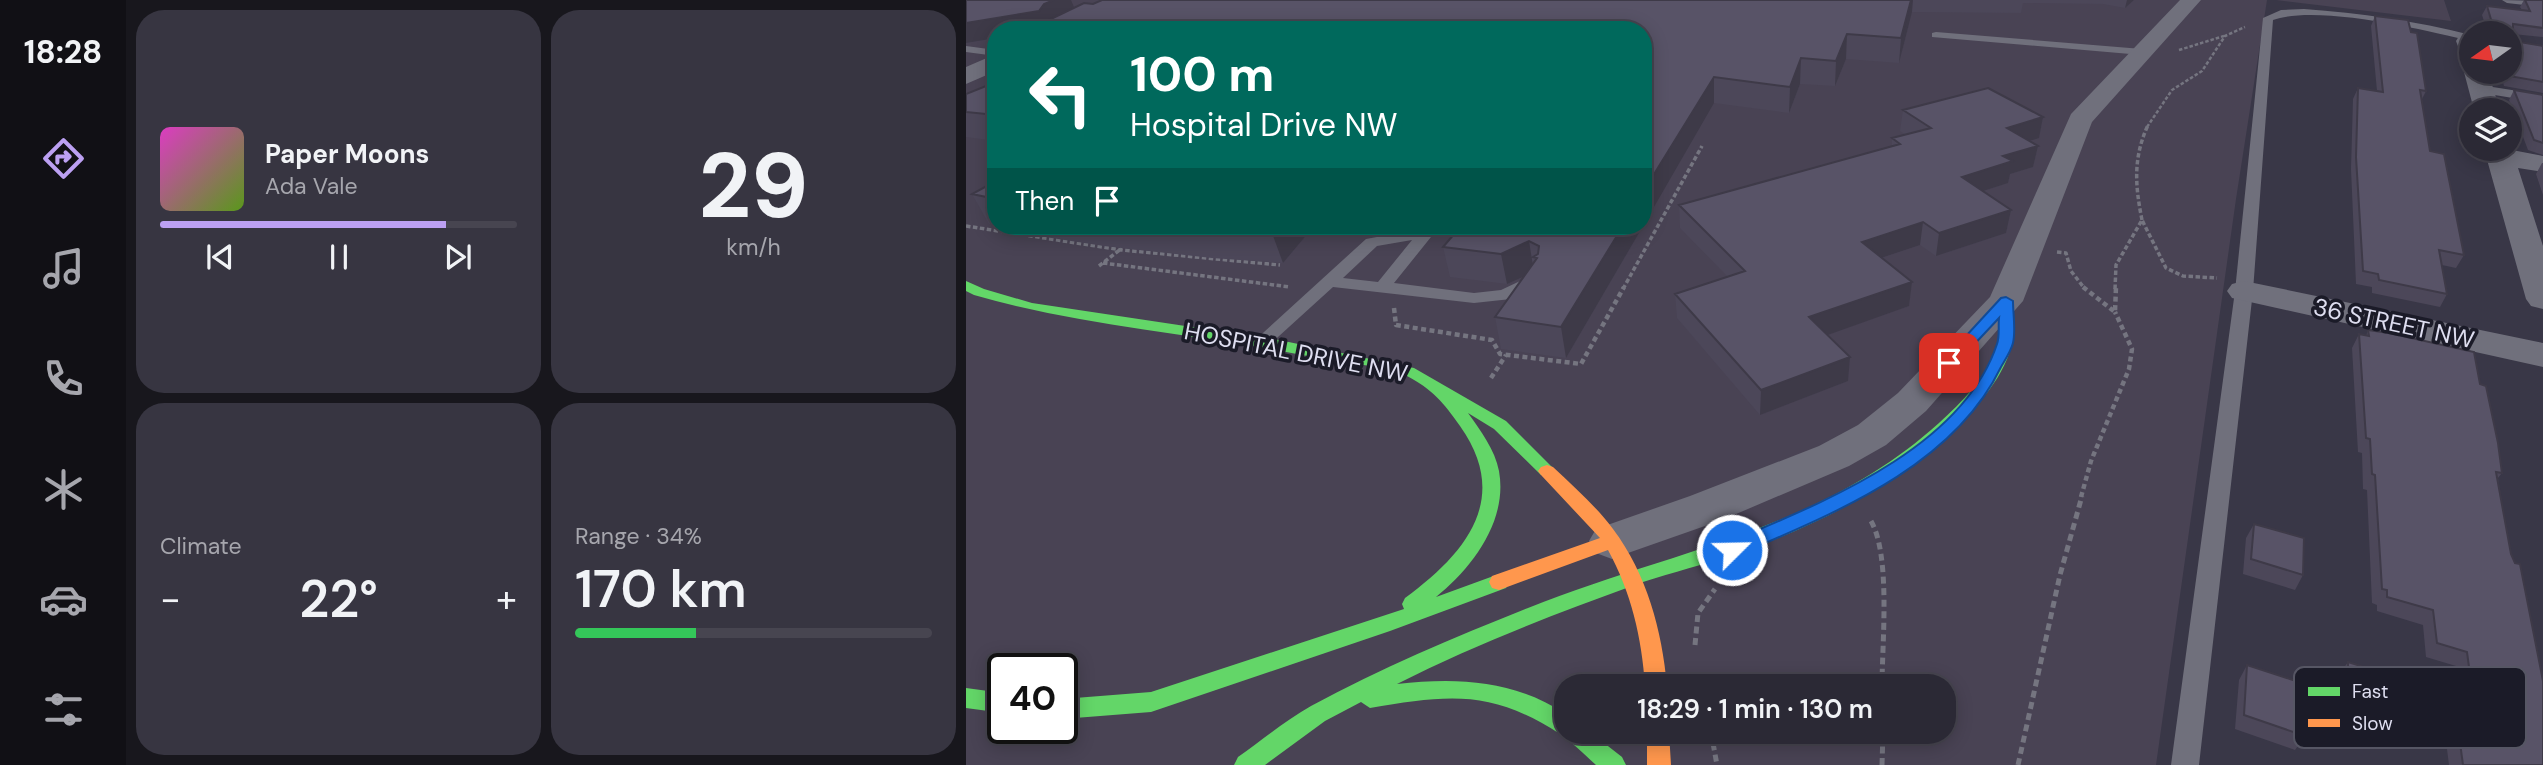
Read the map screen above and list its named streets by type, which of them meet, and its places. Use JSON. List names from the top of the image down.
{
  "streets": {
    "main road": ["HOSPITAL DRIVE NW"],
    "street": ["36 STREET NW"]
  },
  "legend": ["Fast", "Slow"],
  "north": "left",
  "page": {
    "tabs": "18:28",
    "tile": [
      ["29", "km/h"],
      "Climate",
      ["Range · 34%", "170 km"]
    ],
    "turn": ["100 m", "Hospital Drive NW"],
    "song": ["Paper Moons", "Ada Vale"],
    "then": "Then",
    "heat": ["−", "22°", "+"],
    "limit": "40",
    "trip": "18:29 · 1 min · 130 m"
  }
}
